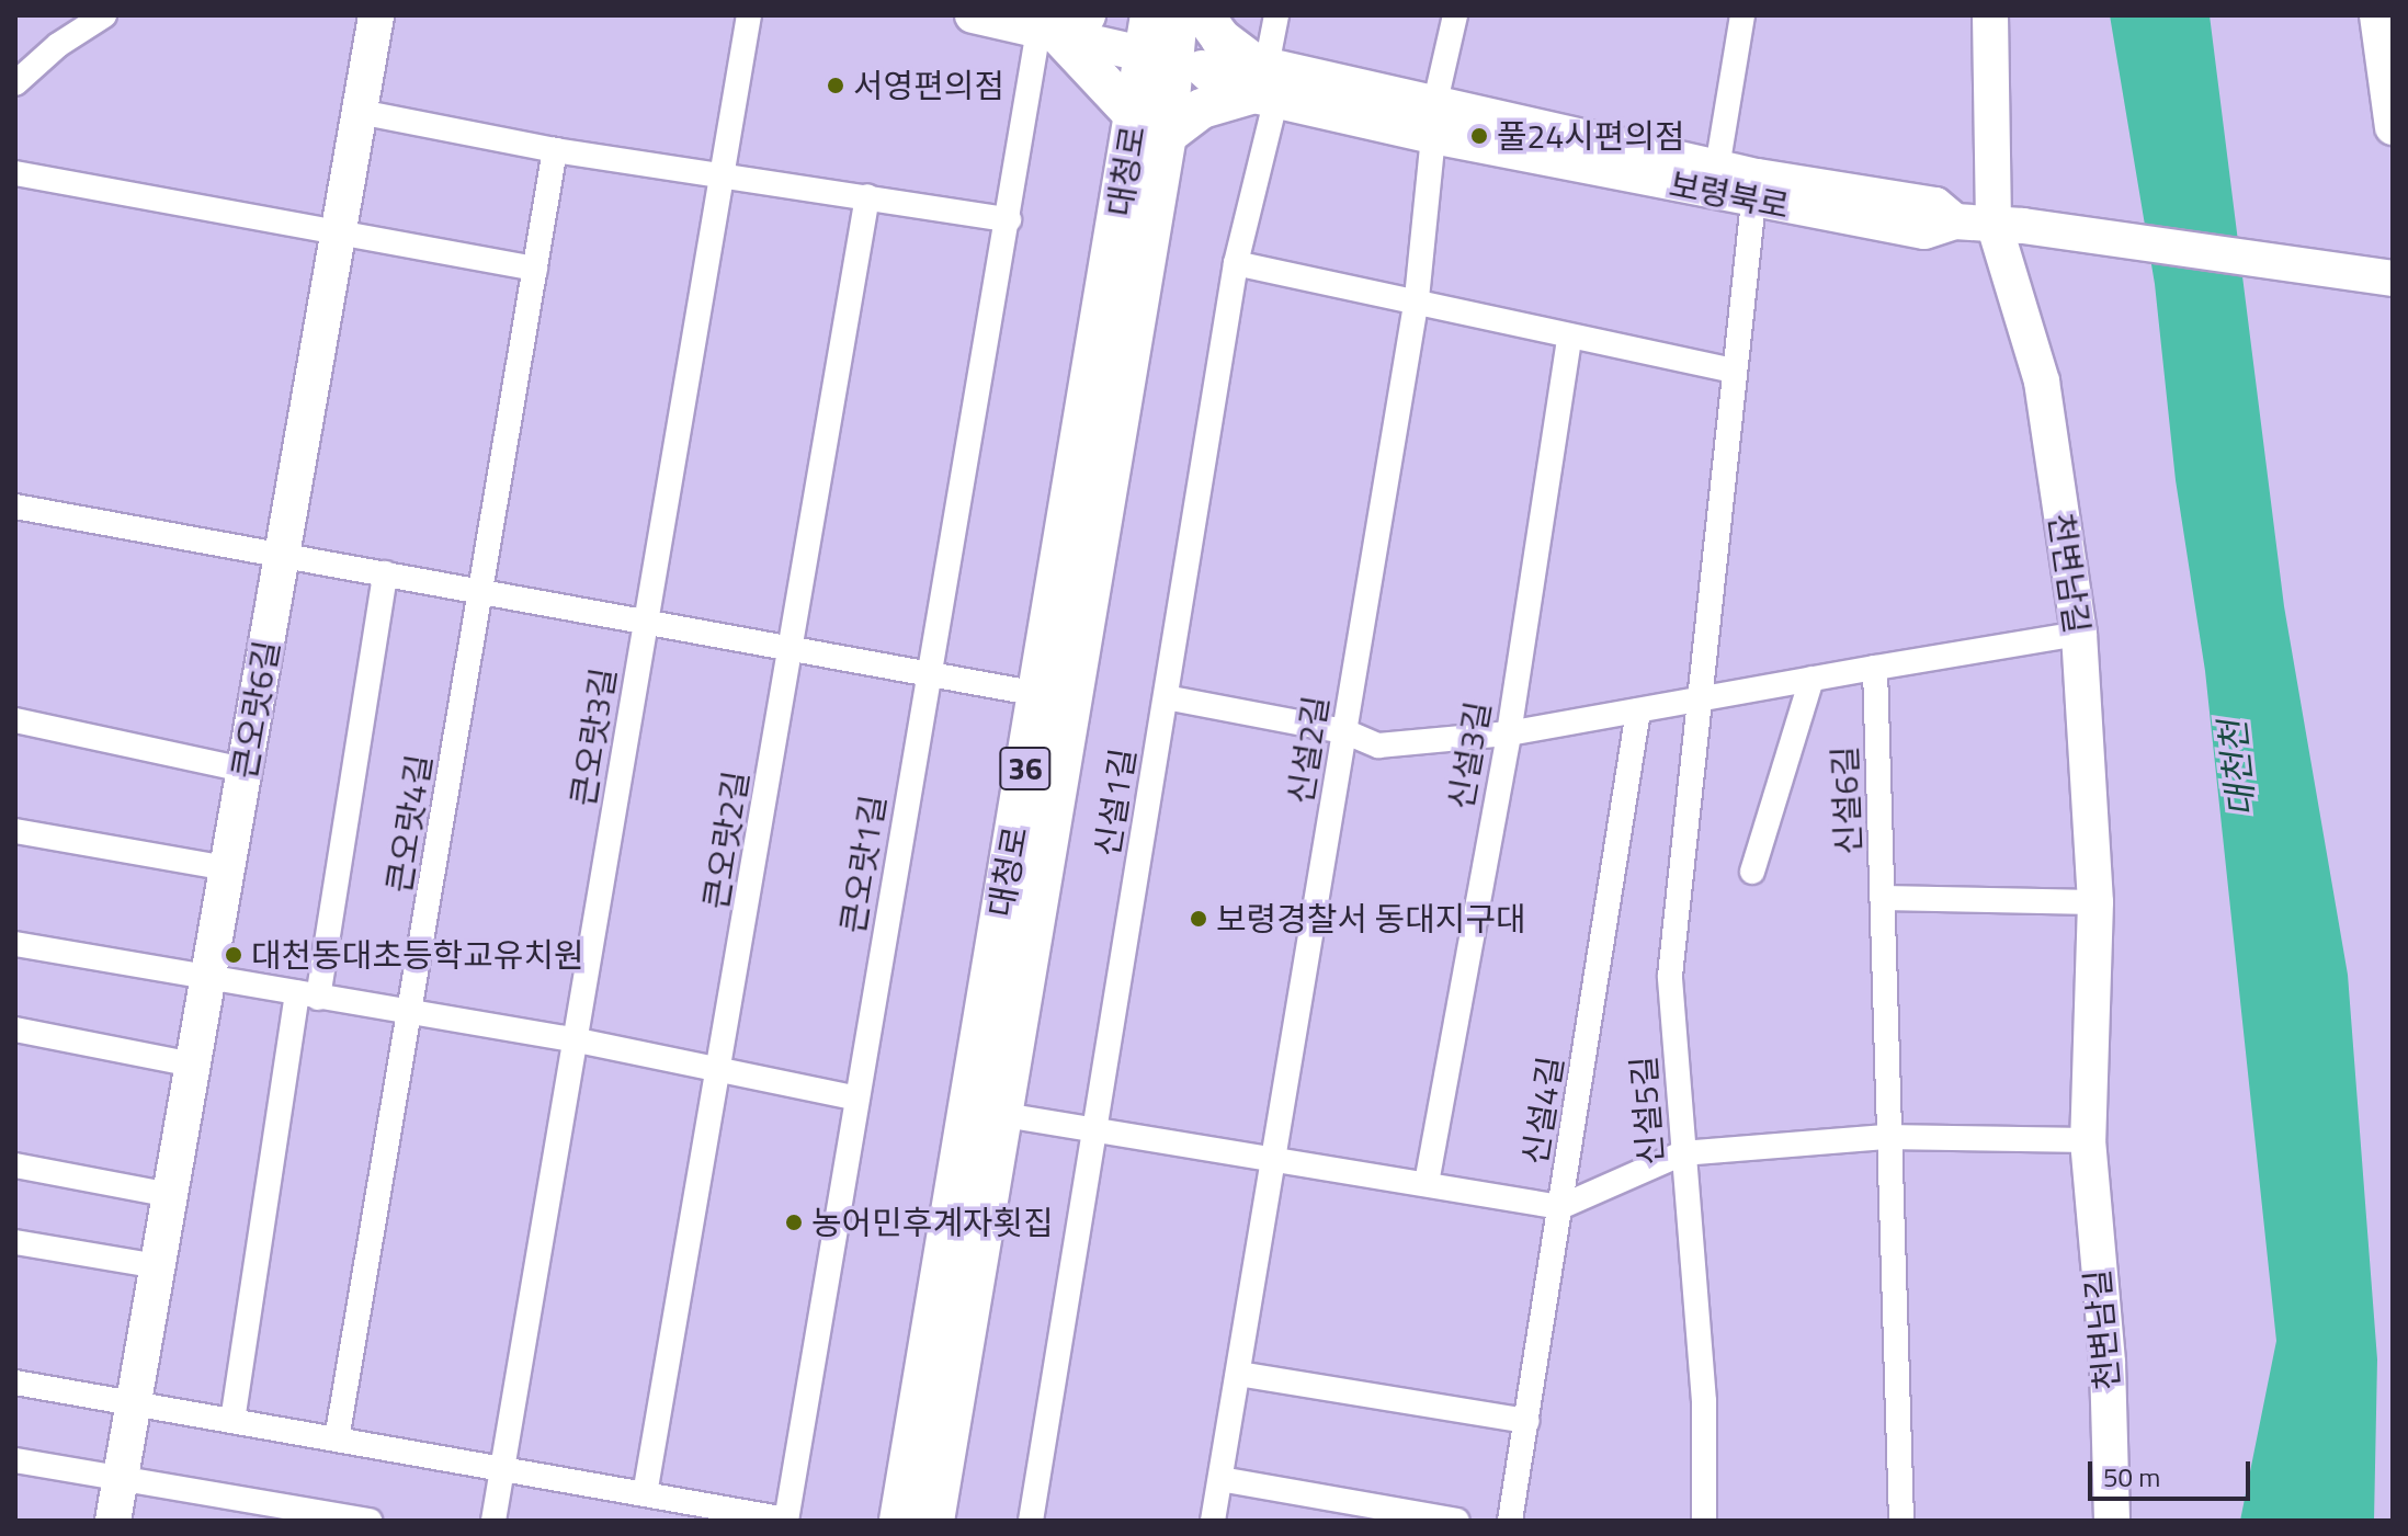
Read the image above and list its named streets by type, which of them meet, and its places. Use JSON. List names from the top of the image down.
{
  "streets": {
    "main road": ["대청로", "36"],
    "street": [
      "보령북로",
      "천변남길",
      "큰오랏6길",
      "큰오랏3길",
      "신설2길",
      "신설3길",
      "신설6길",
      "신설1길",
      "큰오랏4길",
      "큰오랏2길",
      "큰오랏1길",
      "신설4길",
      "신설5길"
    ]
  },
  "crossings": [
    ["대청로", "보령북로"],
    ["보령북로", "천변남길"],
    ["보령북로", "신설2길"],
    ["보령북로", "신설1길"],
    ["보령북로", "큰오랏1길"],
    ["보령북로", "신설5길"],
    ["큰오랏3길", "큰오랏1길"],
    ["큰오랏2길", "큰오랏1길"]
  ],
  "water": ["대천천"],
  "places": [
    "서영편의점",
    "풀24시편의점",
    "보령경찰서 동대지구대",
    "대천동대초등학교유치원",
    "농어민후계자횟집"
  ],
  "scale_bar": "50 m"
}
